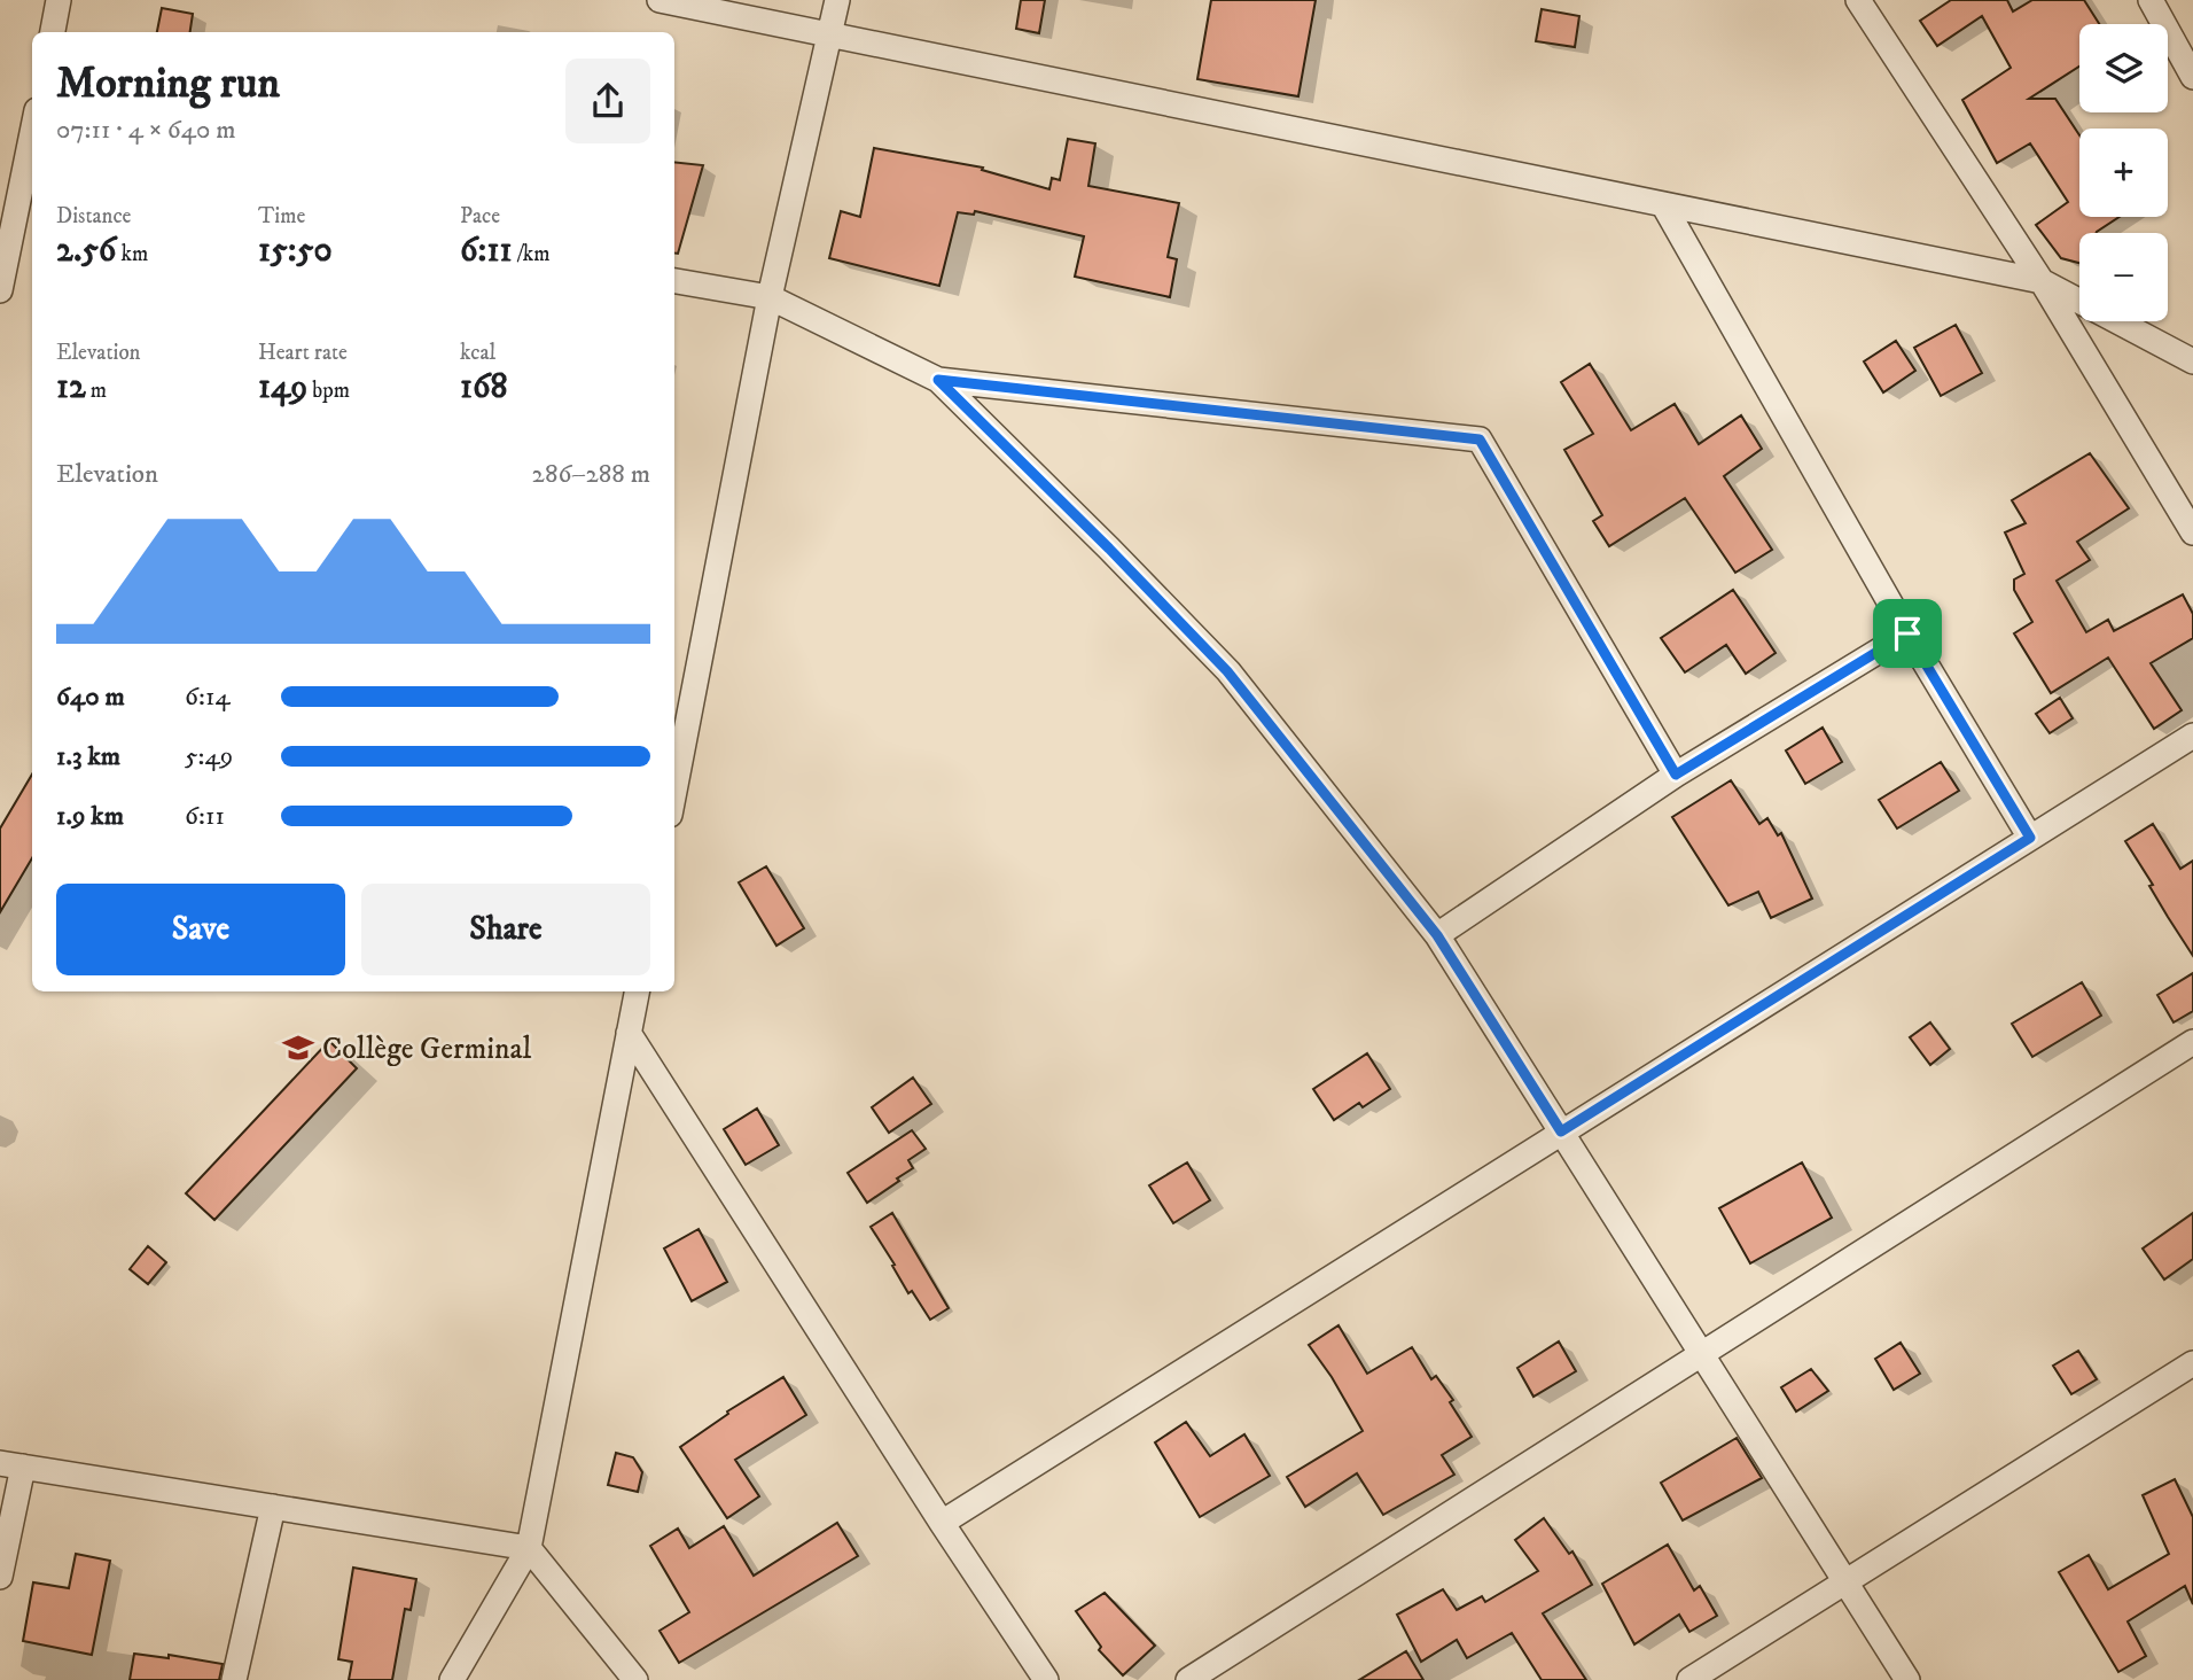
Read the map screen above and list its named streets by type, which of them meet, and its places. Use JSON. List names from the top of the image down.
{
  "places": {
    "school or university": ["Collège Germinal"]
  },
  "page": {
    "map_buttons": ["+", "−"],
    "heading": ["Morning run", "07:11 · 4 × 640 m"],
    "stats": [
      ["Distance", "2.56 km"],
      ["Time", "15:50"],
      ["Pace", "6:11 /km"],
      ["Elevation", "12 m"],
      ["Heart rate", "149 bpm"],
      ["kcal", "168"]
    ],
    "chart": ["Elevation", "286–288 m"],
    "list": [
      {
        "name": "640 m",
        "note": "6:14"
      },
      {
        "name": "1.3 km",
        "note": "5:49"
      },
      {
        "name": "1.9 km",
        "note": "6:11"
      }
    ],
    "buttons": ["Save", "Share"]
  }
}
